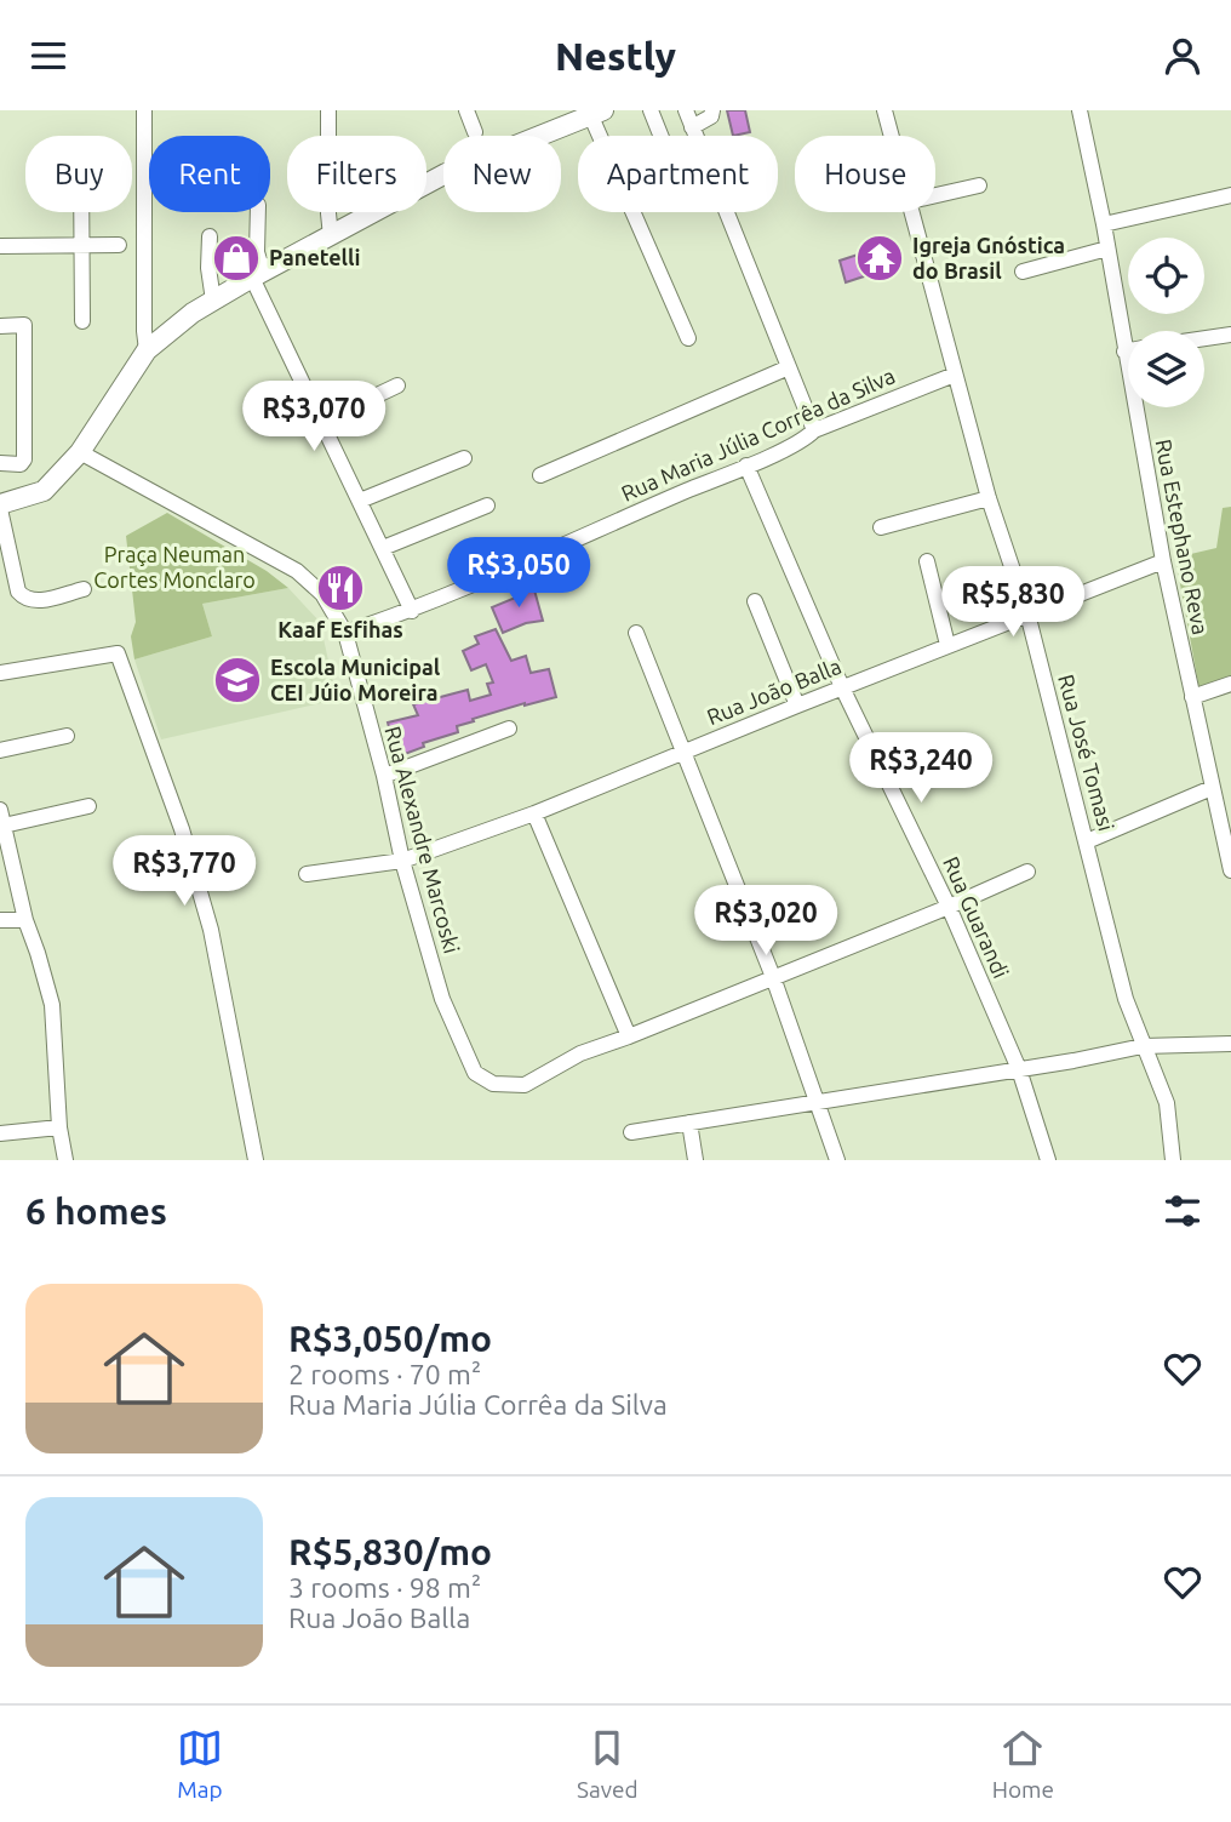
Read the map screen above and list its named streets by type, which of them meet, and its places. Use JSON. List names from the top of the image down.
{
  "streets": {
    "street": [
      "Rua Maria Júlia Corrêa da Silva",
      "Rua Estephano Reva",
      "Rua João Balla",
      "Rua José Tomasi",
      "Rua Alexandre Marcoski",
      "Rua Guarandi"
    ]
  },
  "crossings": [
    ["Rua Maria Júlia Corrêa da Silva", "Rua José Tomasi"],
    ["Rua Maria Júlia Corrêa da Silva", "Rua Alexandre Marcoski"],
    ["Rua Maria Júlia Corrêa da Silva", "Rua Guarandi"],
    ["Rua Estephano Reva", "Rua João Balla"],
    ["Rua João Balla", "Rua José Tomasi"],
    ["Rua João Balla", "Rua Alexandre Marcoski"],
    ["Rua João Balla", "Rua Guarandi"]
  ],
  "parks": ["Praça Neuman Cortes Monclaro"],
  "places": {
    "shop": ["Panetelli"],
    "temple": ["Igreja Gnóstica do Brasil"],
    "restaurant": ["Kaaf Esfihas"],
    "school or university": ["Escola Municipal CEI Júio Moreira"]
  },
  "page": {
    "header": "Nestly",
    "chip": [
      "Buy",
      "Rent",
      "Filters",
      "New",
      "Apartment",
      "House"
    ],
    "price": [
      "R$3,070",
      "R$3,050",
      "R$5,830",
      "R$3,240",
      "R$3,770",
      "R$3,020"
    ],
    "heading": "6 homes",
    "list": [
      {
        "name": "R$3,050/mo",
        "note": "2 rooms · 70 m² · Rua Maria Júlia Corrêa da Silva"
      },
      {
        "name": "R$5,830/mo",
        "note": "3 rooms · 98 m² · Rua João Balla"
      }
    ],
    "tabs": ["Map", "Saved", "Home"]
  }
}
